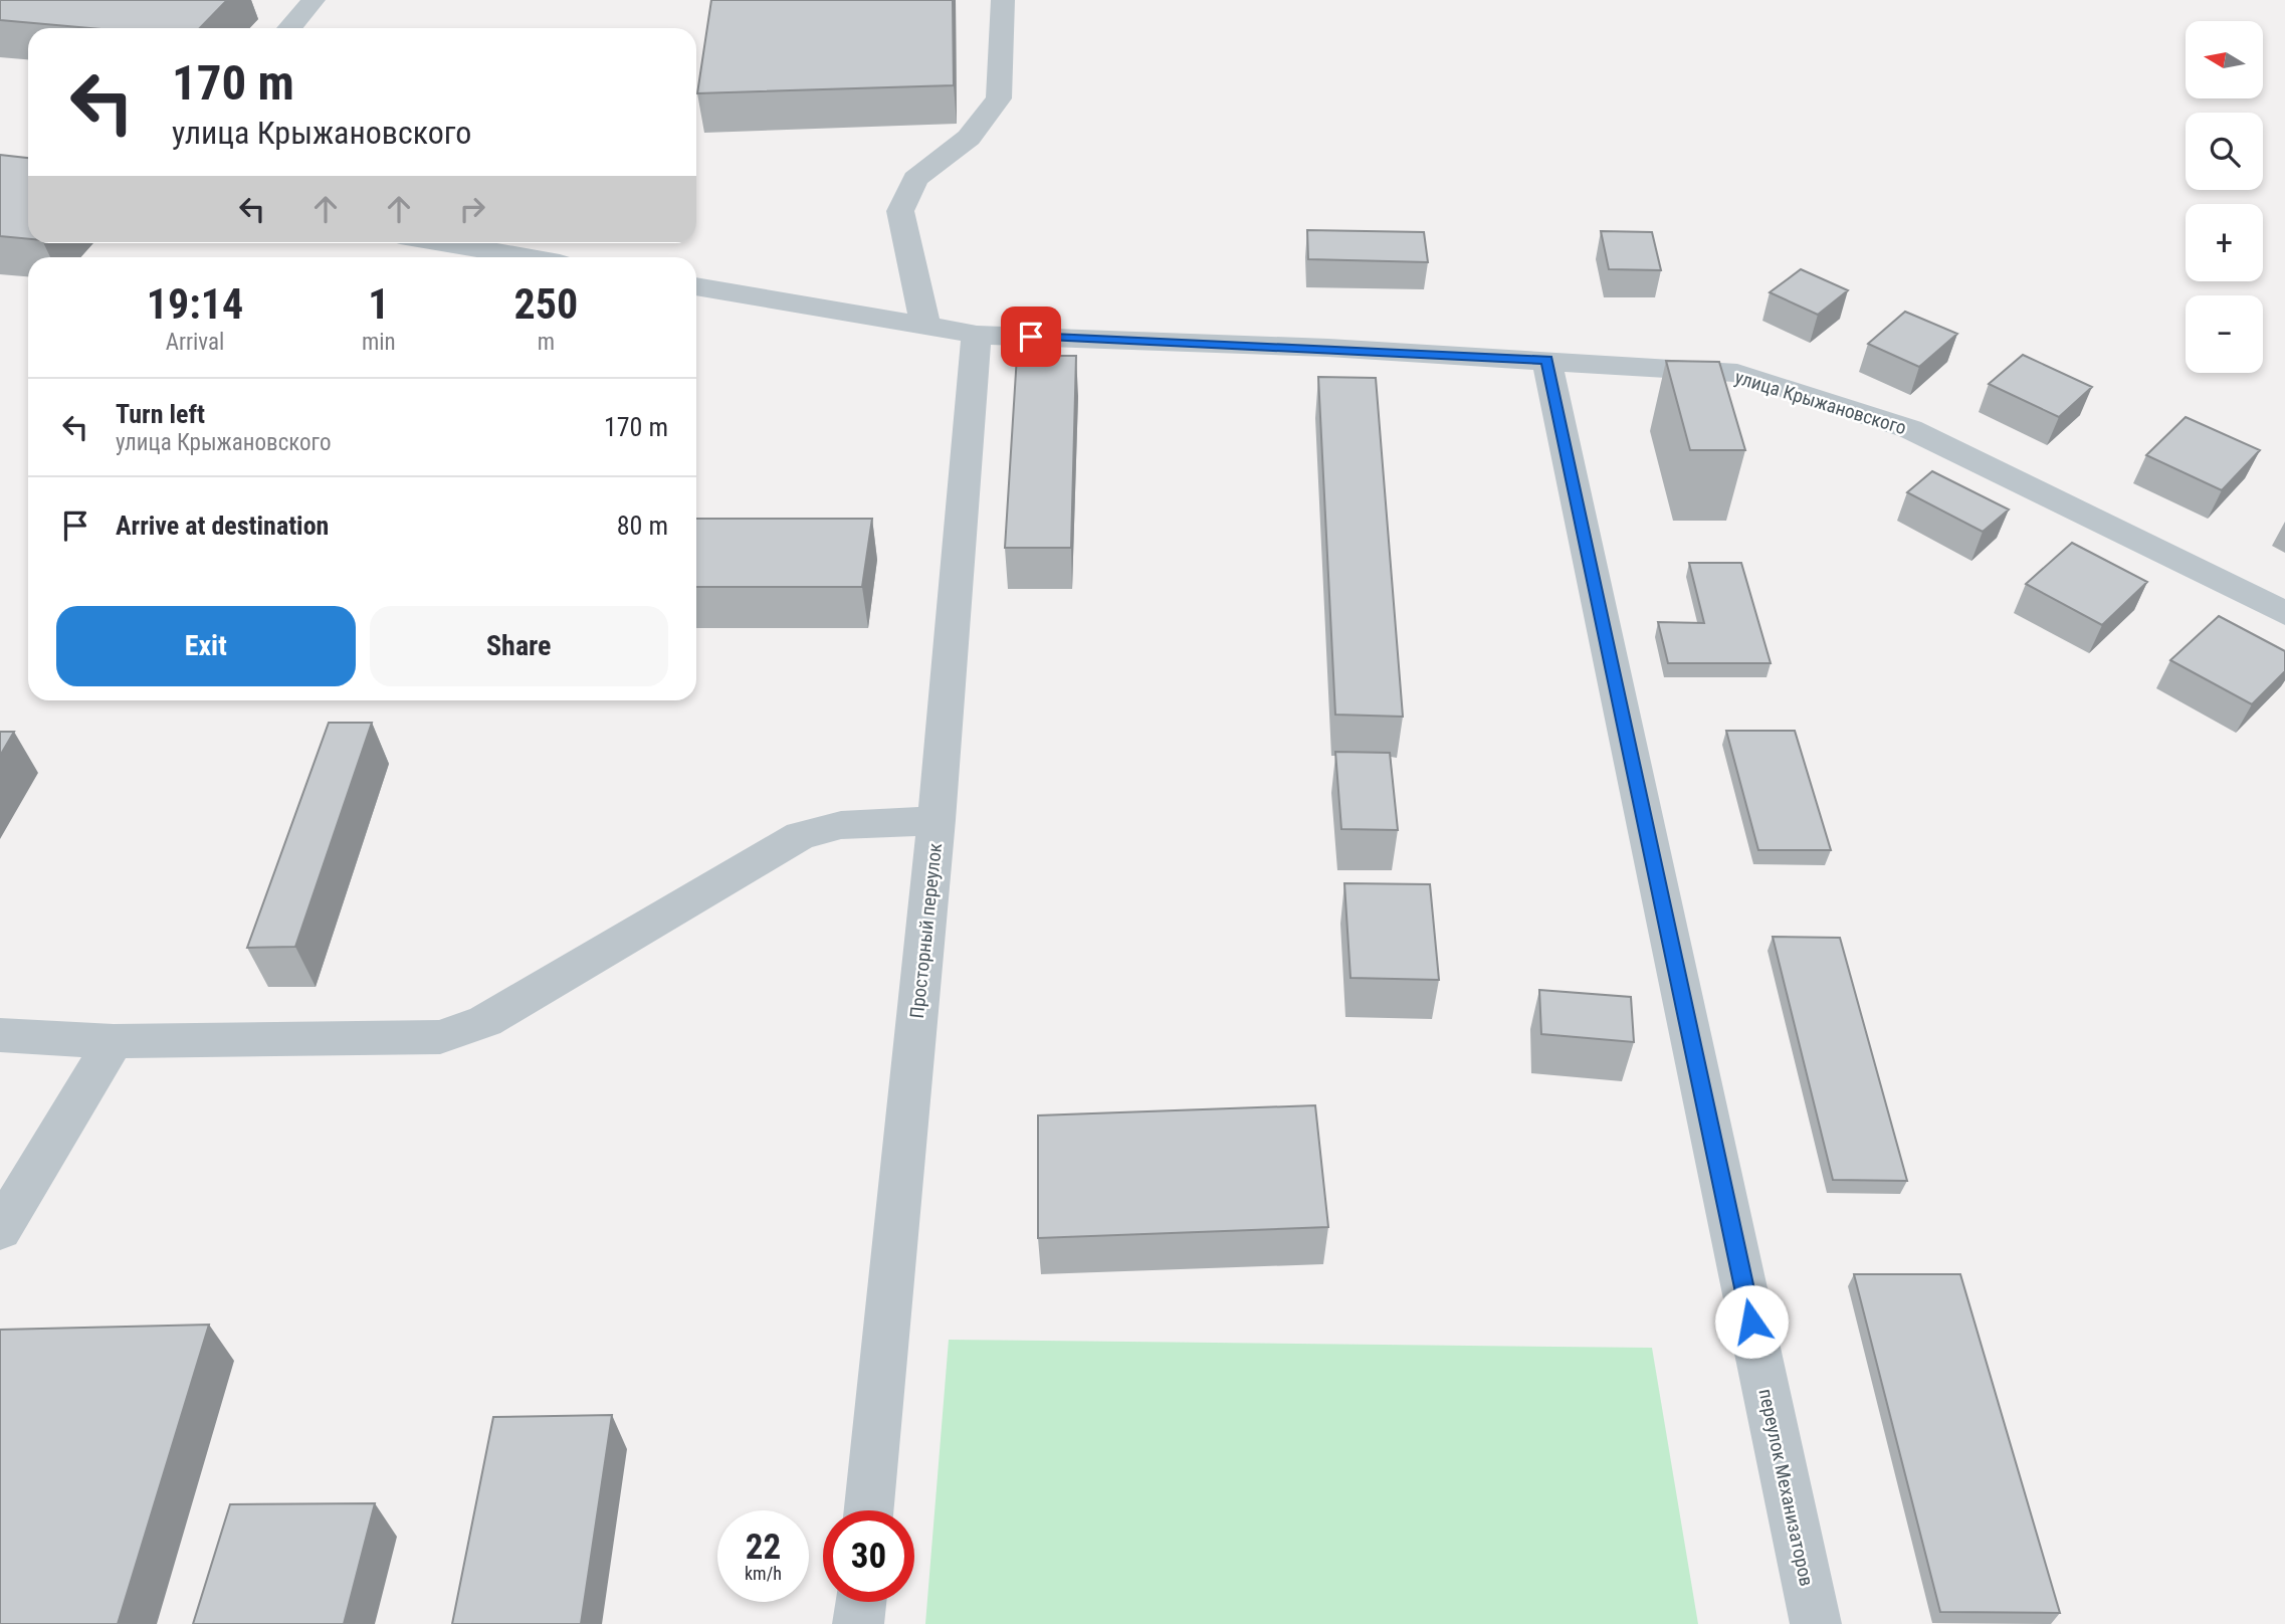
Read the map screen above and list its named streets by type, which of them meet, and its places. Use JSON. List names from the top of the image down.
{
  "streets": {
    "street": ["улица Крыжановского", "Просторный переулок", "переулок Механизаторов"]
  },
  "crossings": [
    ["улица Крыжановского", "Просторный переулок"],
    ["улица Крыжановского", "переулок Механизаторов"]
  ],
  "north": "left",
  "page": {
    "map_buttons": ["+", "−"],
    "turn": ["170 m", "улица Крыжановского"],
    "eta": [
      "19:14",
      "Arrival",
      "1",
      "min",
      "250",
      "m"
    ],
    "list": [
      {
        "name": "Turn left",
        "note": "улица Крыжановского",
        "value": "170 m"
      },
      {
        "name": "Arrive at destination",
        "value": "80 m"
      }
    ],
    "buttons": ["Exit", "Share"],
    "speed": "22 km/h",
    "limit": "30"
  }
}
